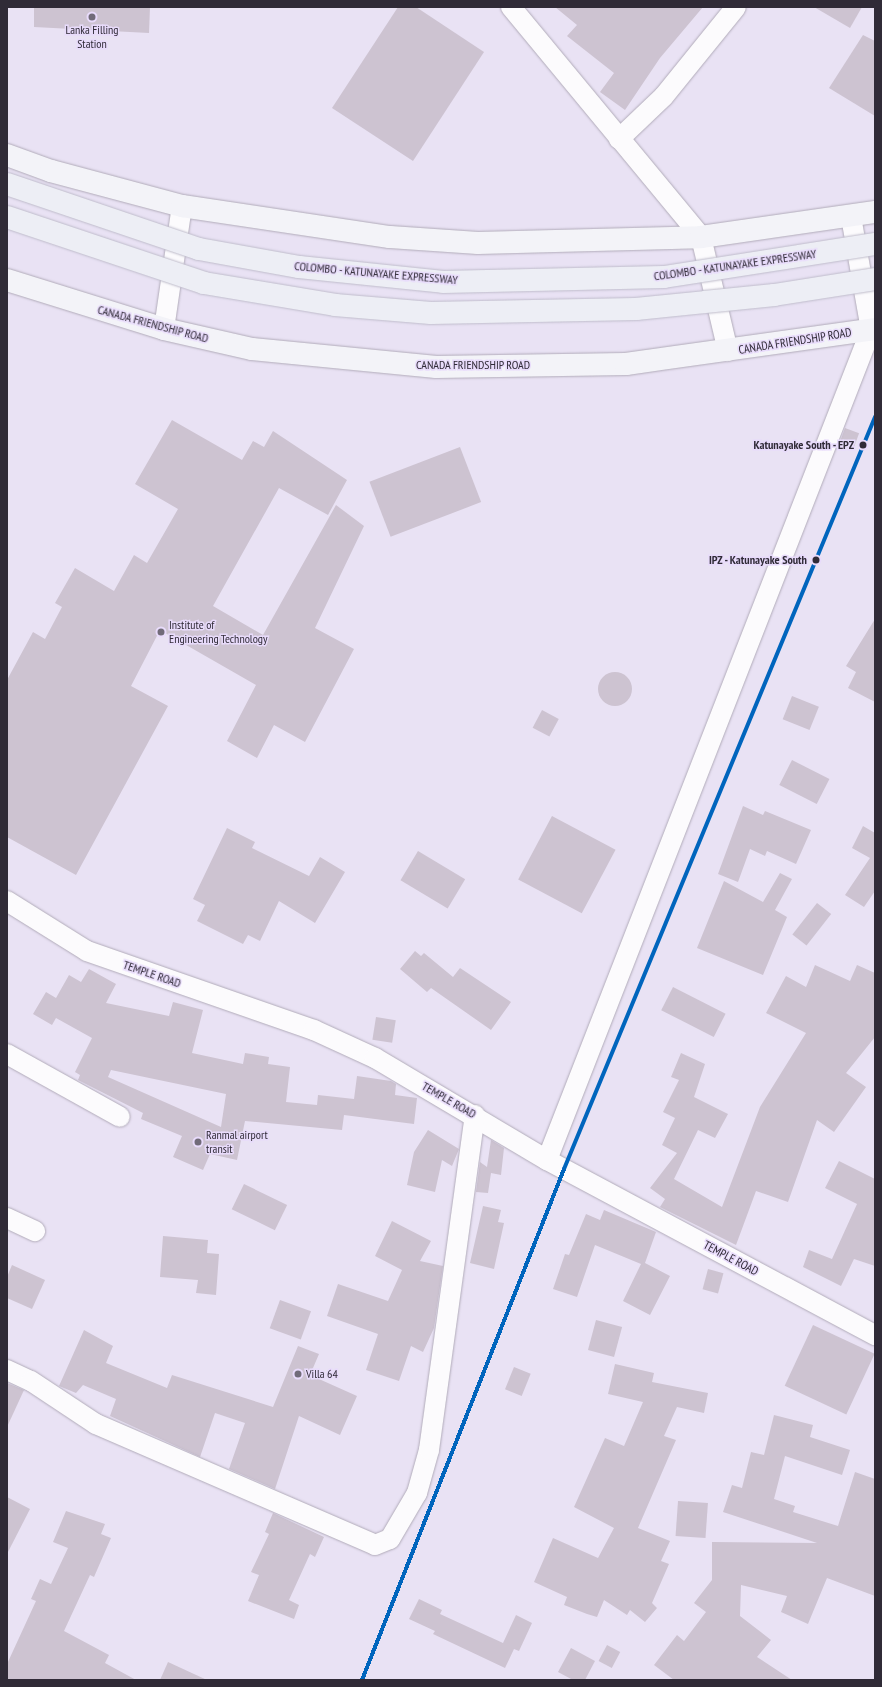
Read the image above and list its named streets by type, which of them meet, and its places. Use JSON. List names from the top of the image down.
{
  "streets": {
    "highway": ["COLOMBO - KATUNAYAKE EXPRESSWAY"],
    "main road": ["CANADA FRIENDSHIP ROAD"],
    "street": ["TEMPLE ROAD"]
  },
  "places": [
    "Lanka Filling Station",
    "Katunayake South - EPZ",
    "IPZ - Katunayake South",
    "Institute of Engineering Technology",
    "Ranmal airport transit",
    "Villa 64"
  ]
}
